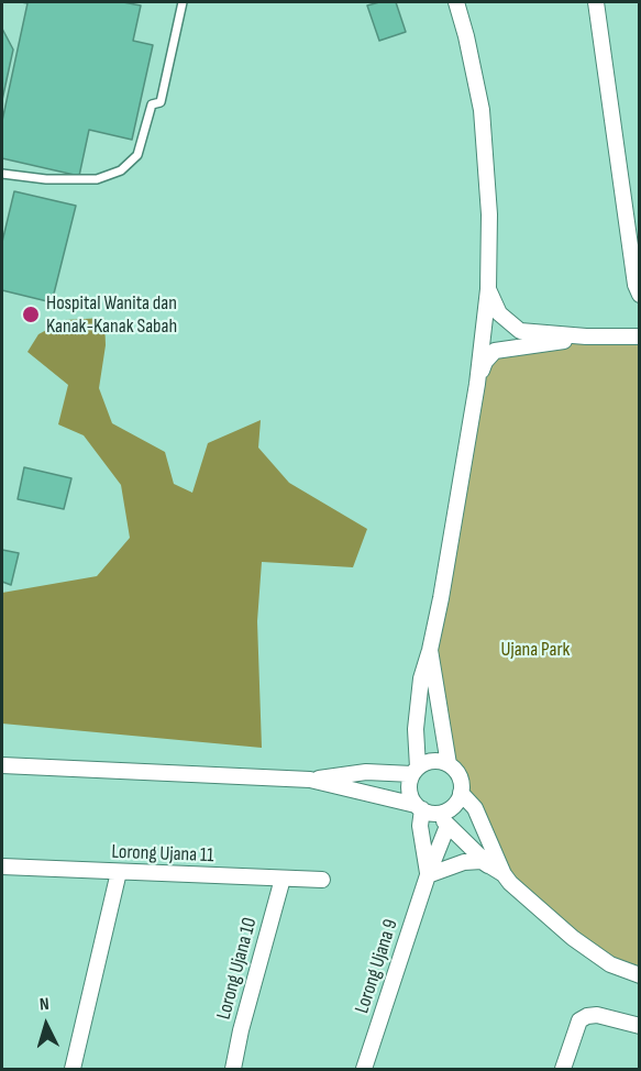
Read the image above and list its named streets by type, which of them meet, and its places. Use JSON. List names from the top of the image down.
{
  "streets": {
    "street": ["Lorong Ujana 11", "Lorong Ujana 9", "Lorong Ujana 10"]
  },
  "crossings": [
    ["Lorong Ujana 11", "Lorong Ujana 10"]
  ],
  "parks": ["Ujana Park"],
  "places": ["Hospital Wanita dan Kanak-Kanak Sabah"],
  "north": "top"
}
